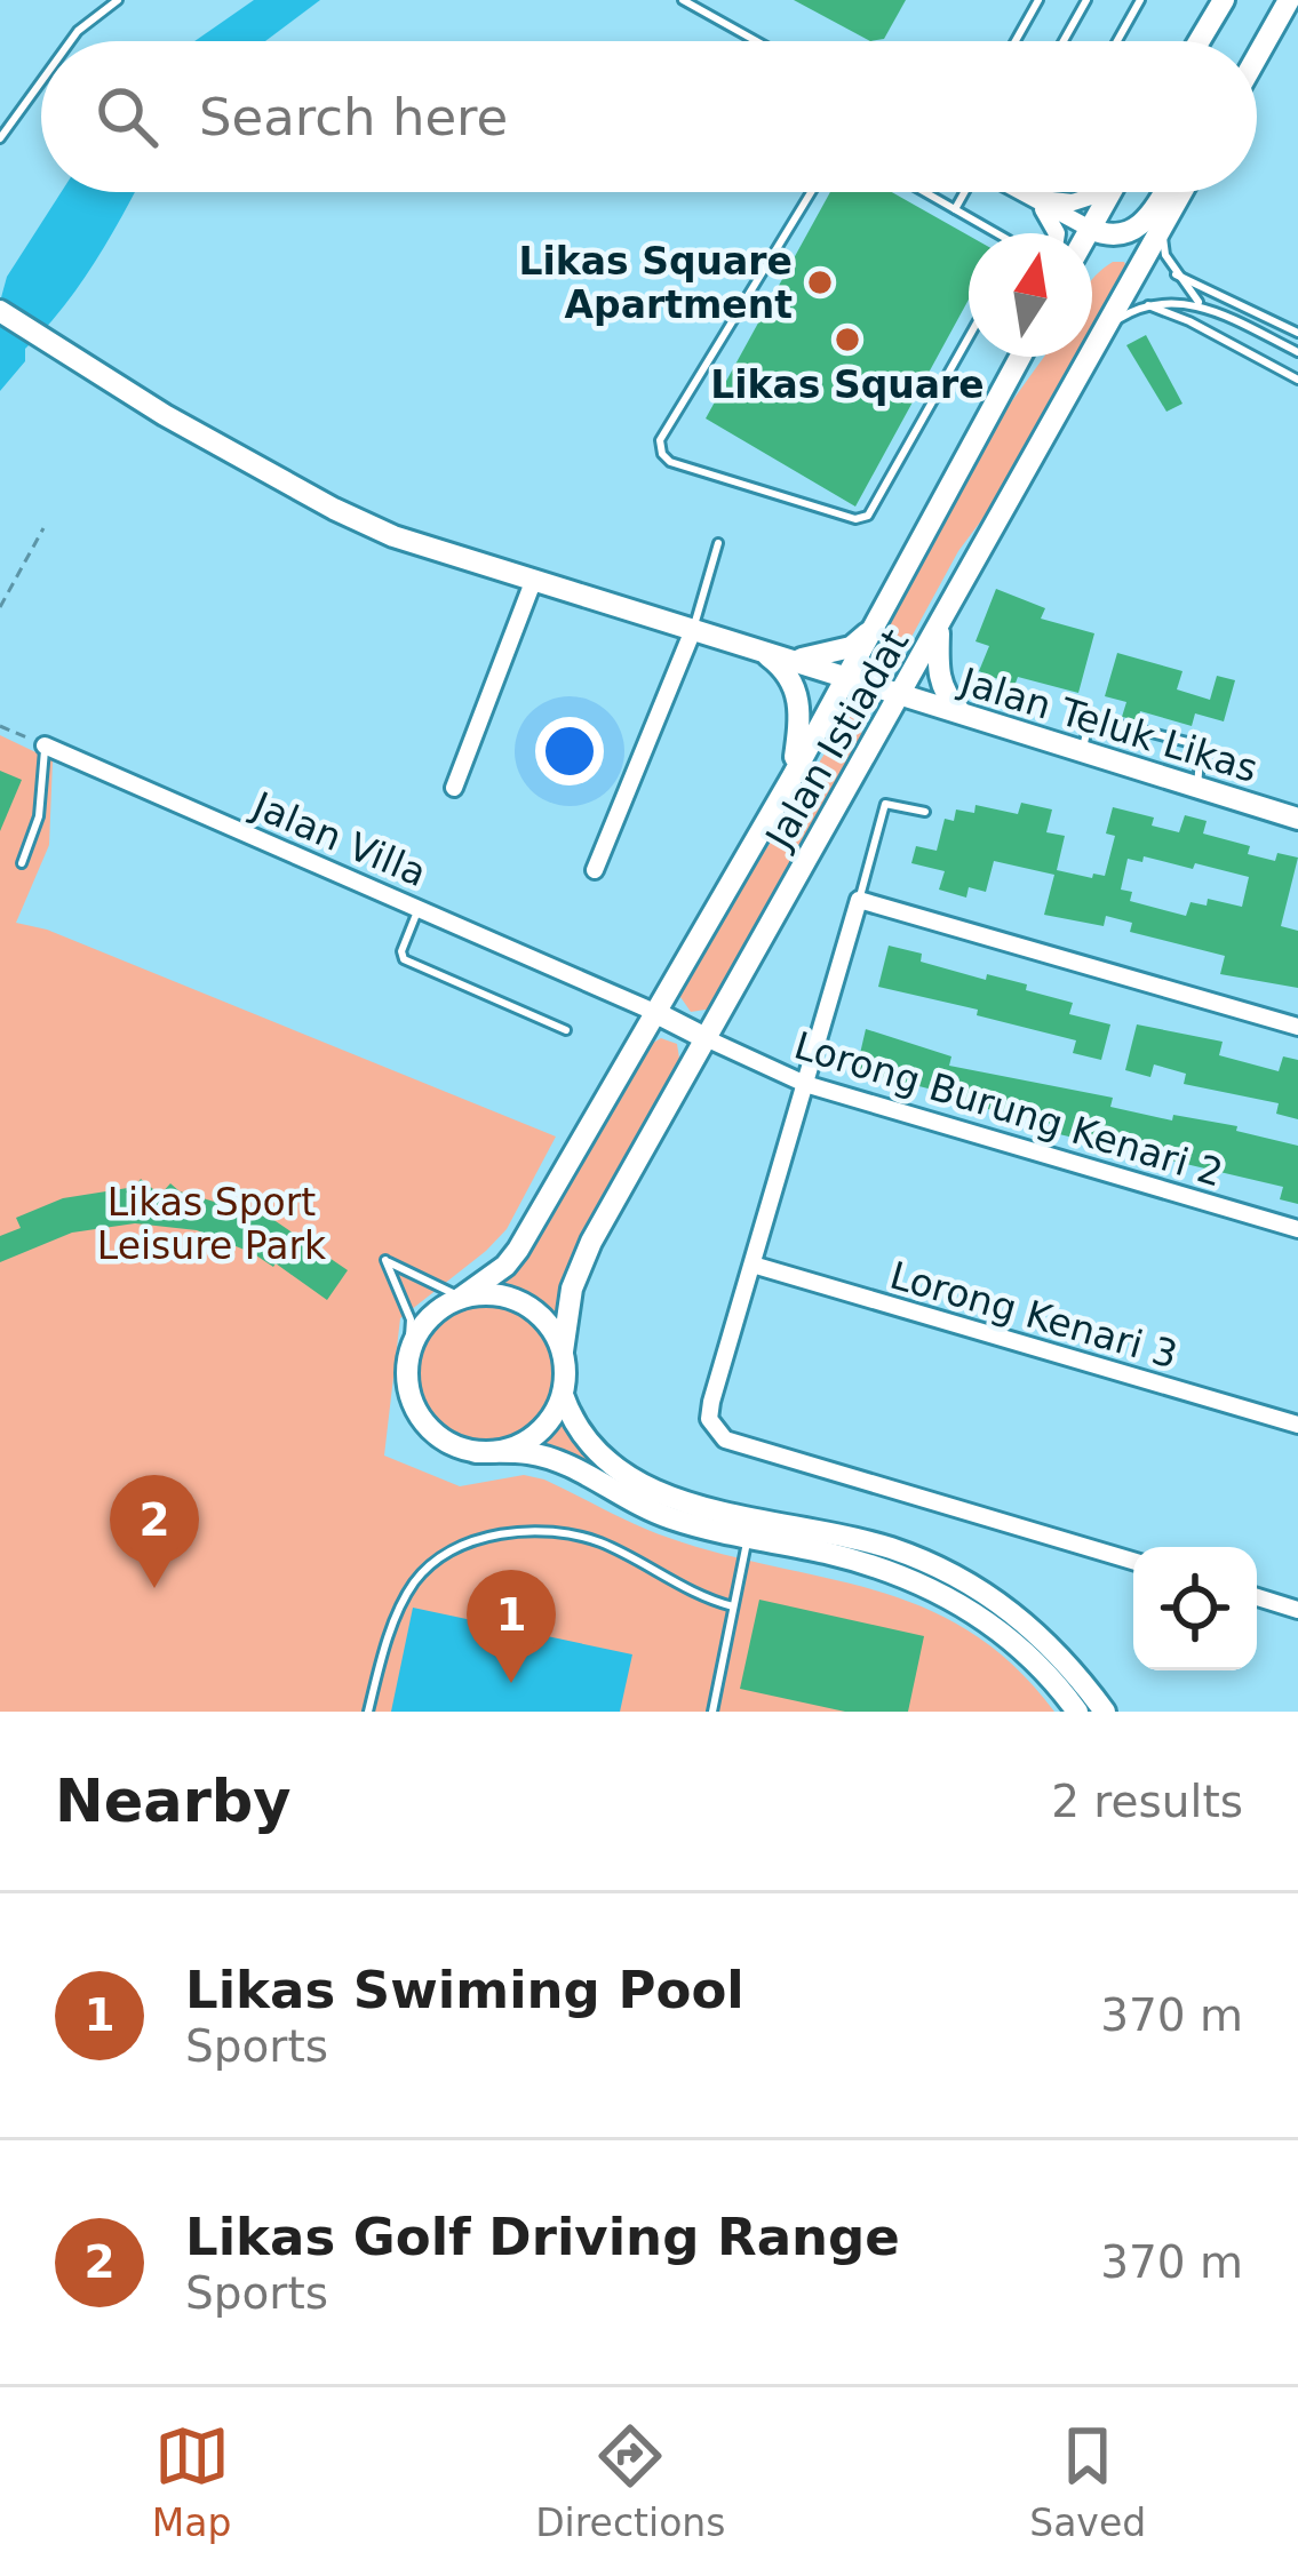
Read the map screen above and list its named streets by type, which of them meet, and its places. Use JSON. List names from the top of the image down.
{
  "streets": {
    "main road": ["Jalan Teluk Likas", "Jalan Istiadat"],
    "street": ["Jalan Villa", "Lorong Burung Kenari 2", "Lorong Kenari 3"]
  },
  "crossings": [
    ["Jalan Teluk Likas", "Jalan Istiadat"],
    ["Jalan Istiadat", "Jalan Villa"],
    ["Jalan Istiadat", "Lorong Burung Kenari 2"]
  ],
  "parks": ["Likas Sport Leisure Park"],
  "places": ["Likas Square Apartment", "Likas Square"],
  "north": "top",
  "page": {
    "search": "Search here",
    "pins": ["2", "1"],
    "heading": ["Nearby", "2 results"],
    "list": [
      {
        "mark": "1",
        "name": "Likas Swiming Pool",
        "note": "Sports",
        "value": "370 m"
      },
      {
        "mark": "2",
        "name": "Likas Golf Driving Range",
        "note": "Sports",
        "value": "370 m"
      }
    ],
    "nav": ["Map", "Directions", "Saved"]
  }
}
